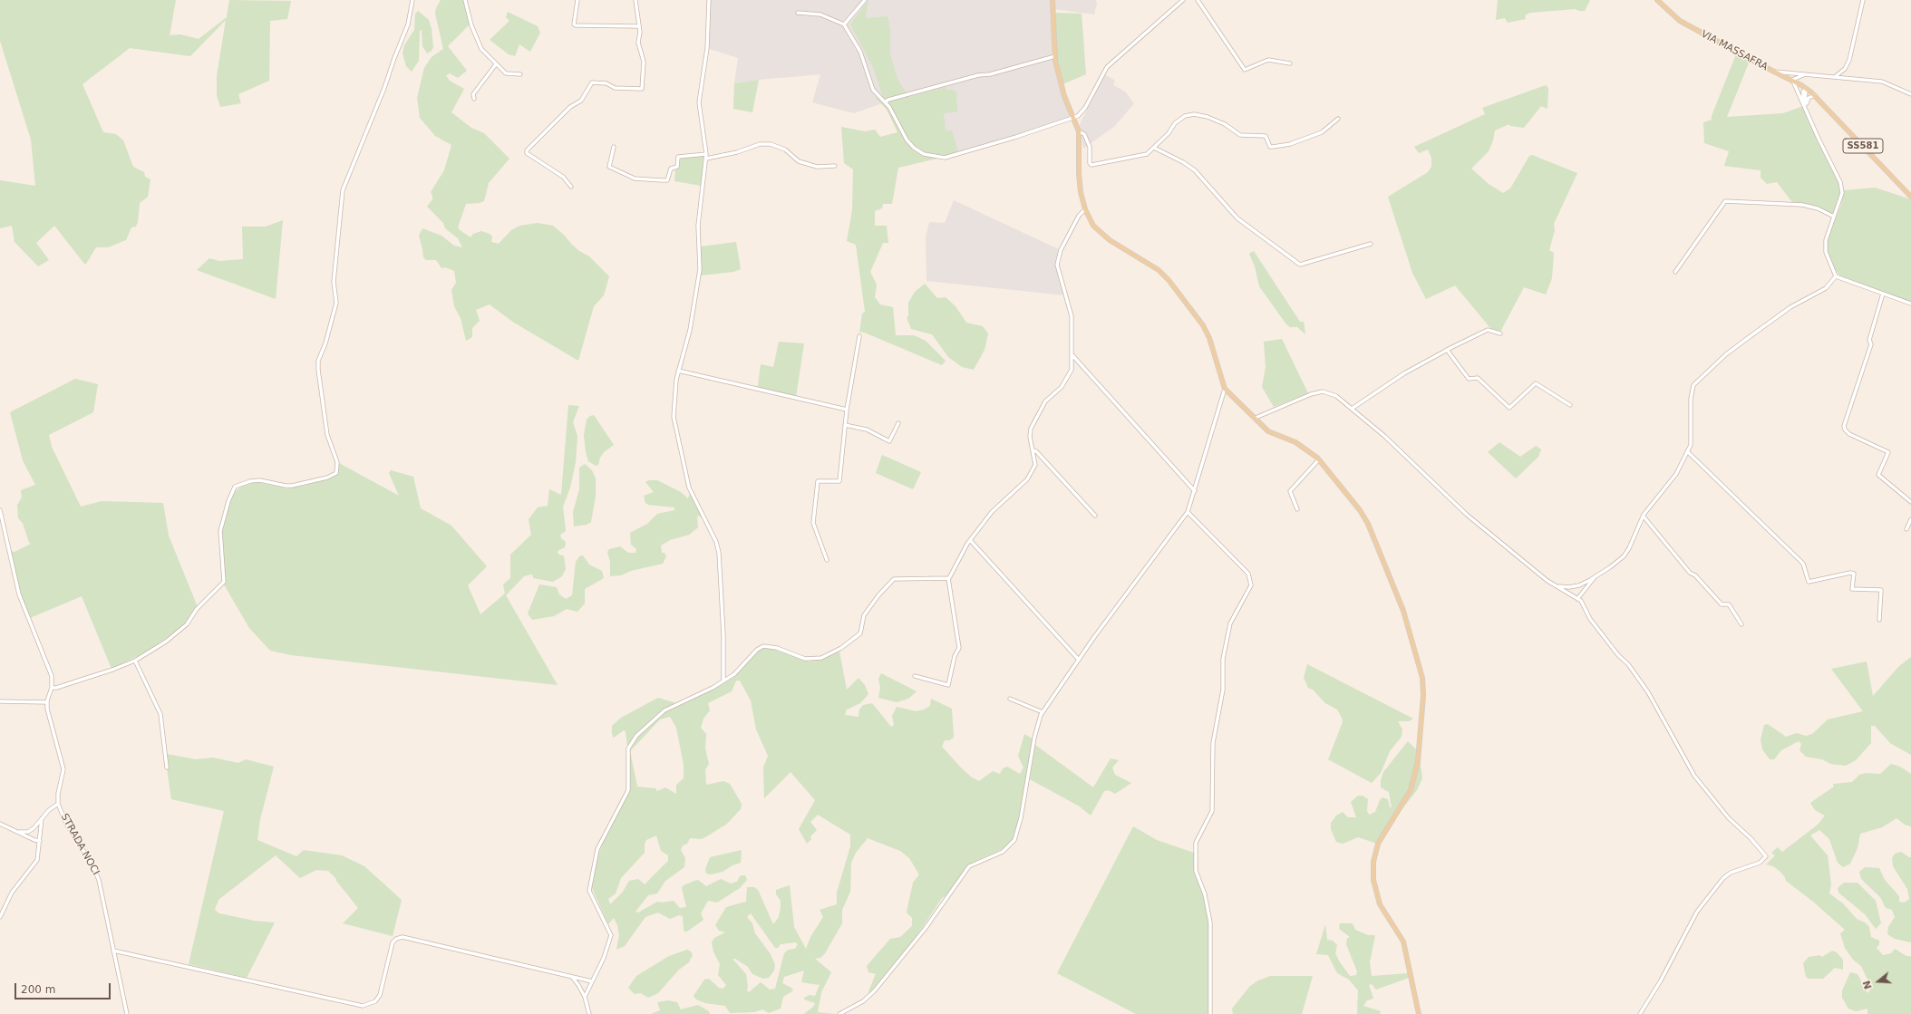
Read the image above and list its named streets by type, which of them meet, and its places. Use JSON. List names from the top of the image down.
{
  "streets": {
    "main road": ["VIA MASSAFRA", "SS581"],
    "street": ["STRADA NOCI"]
  },
  "crossings": [
    ["VIA MASSAFRA", "SS581"]
  ],
  "scale_bar": "200 m",
  "north": "left"
}
